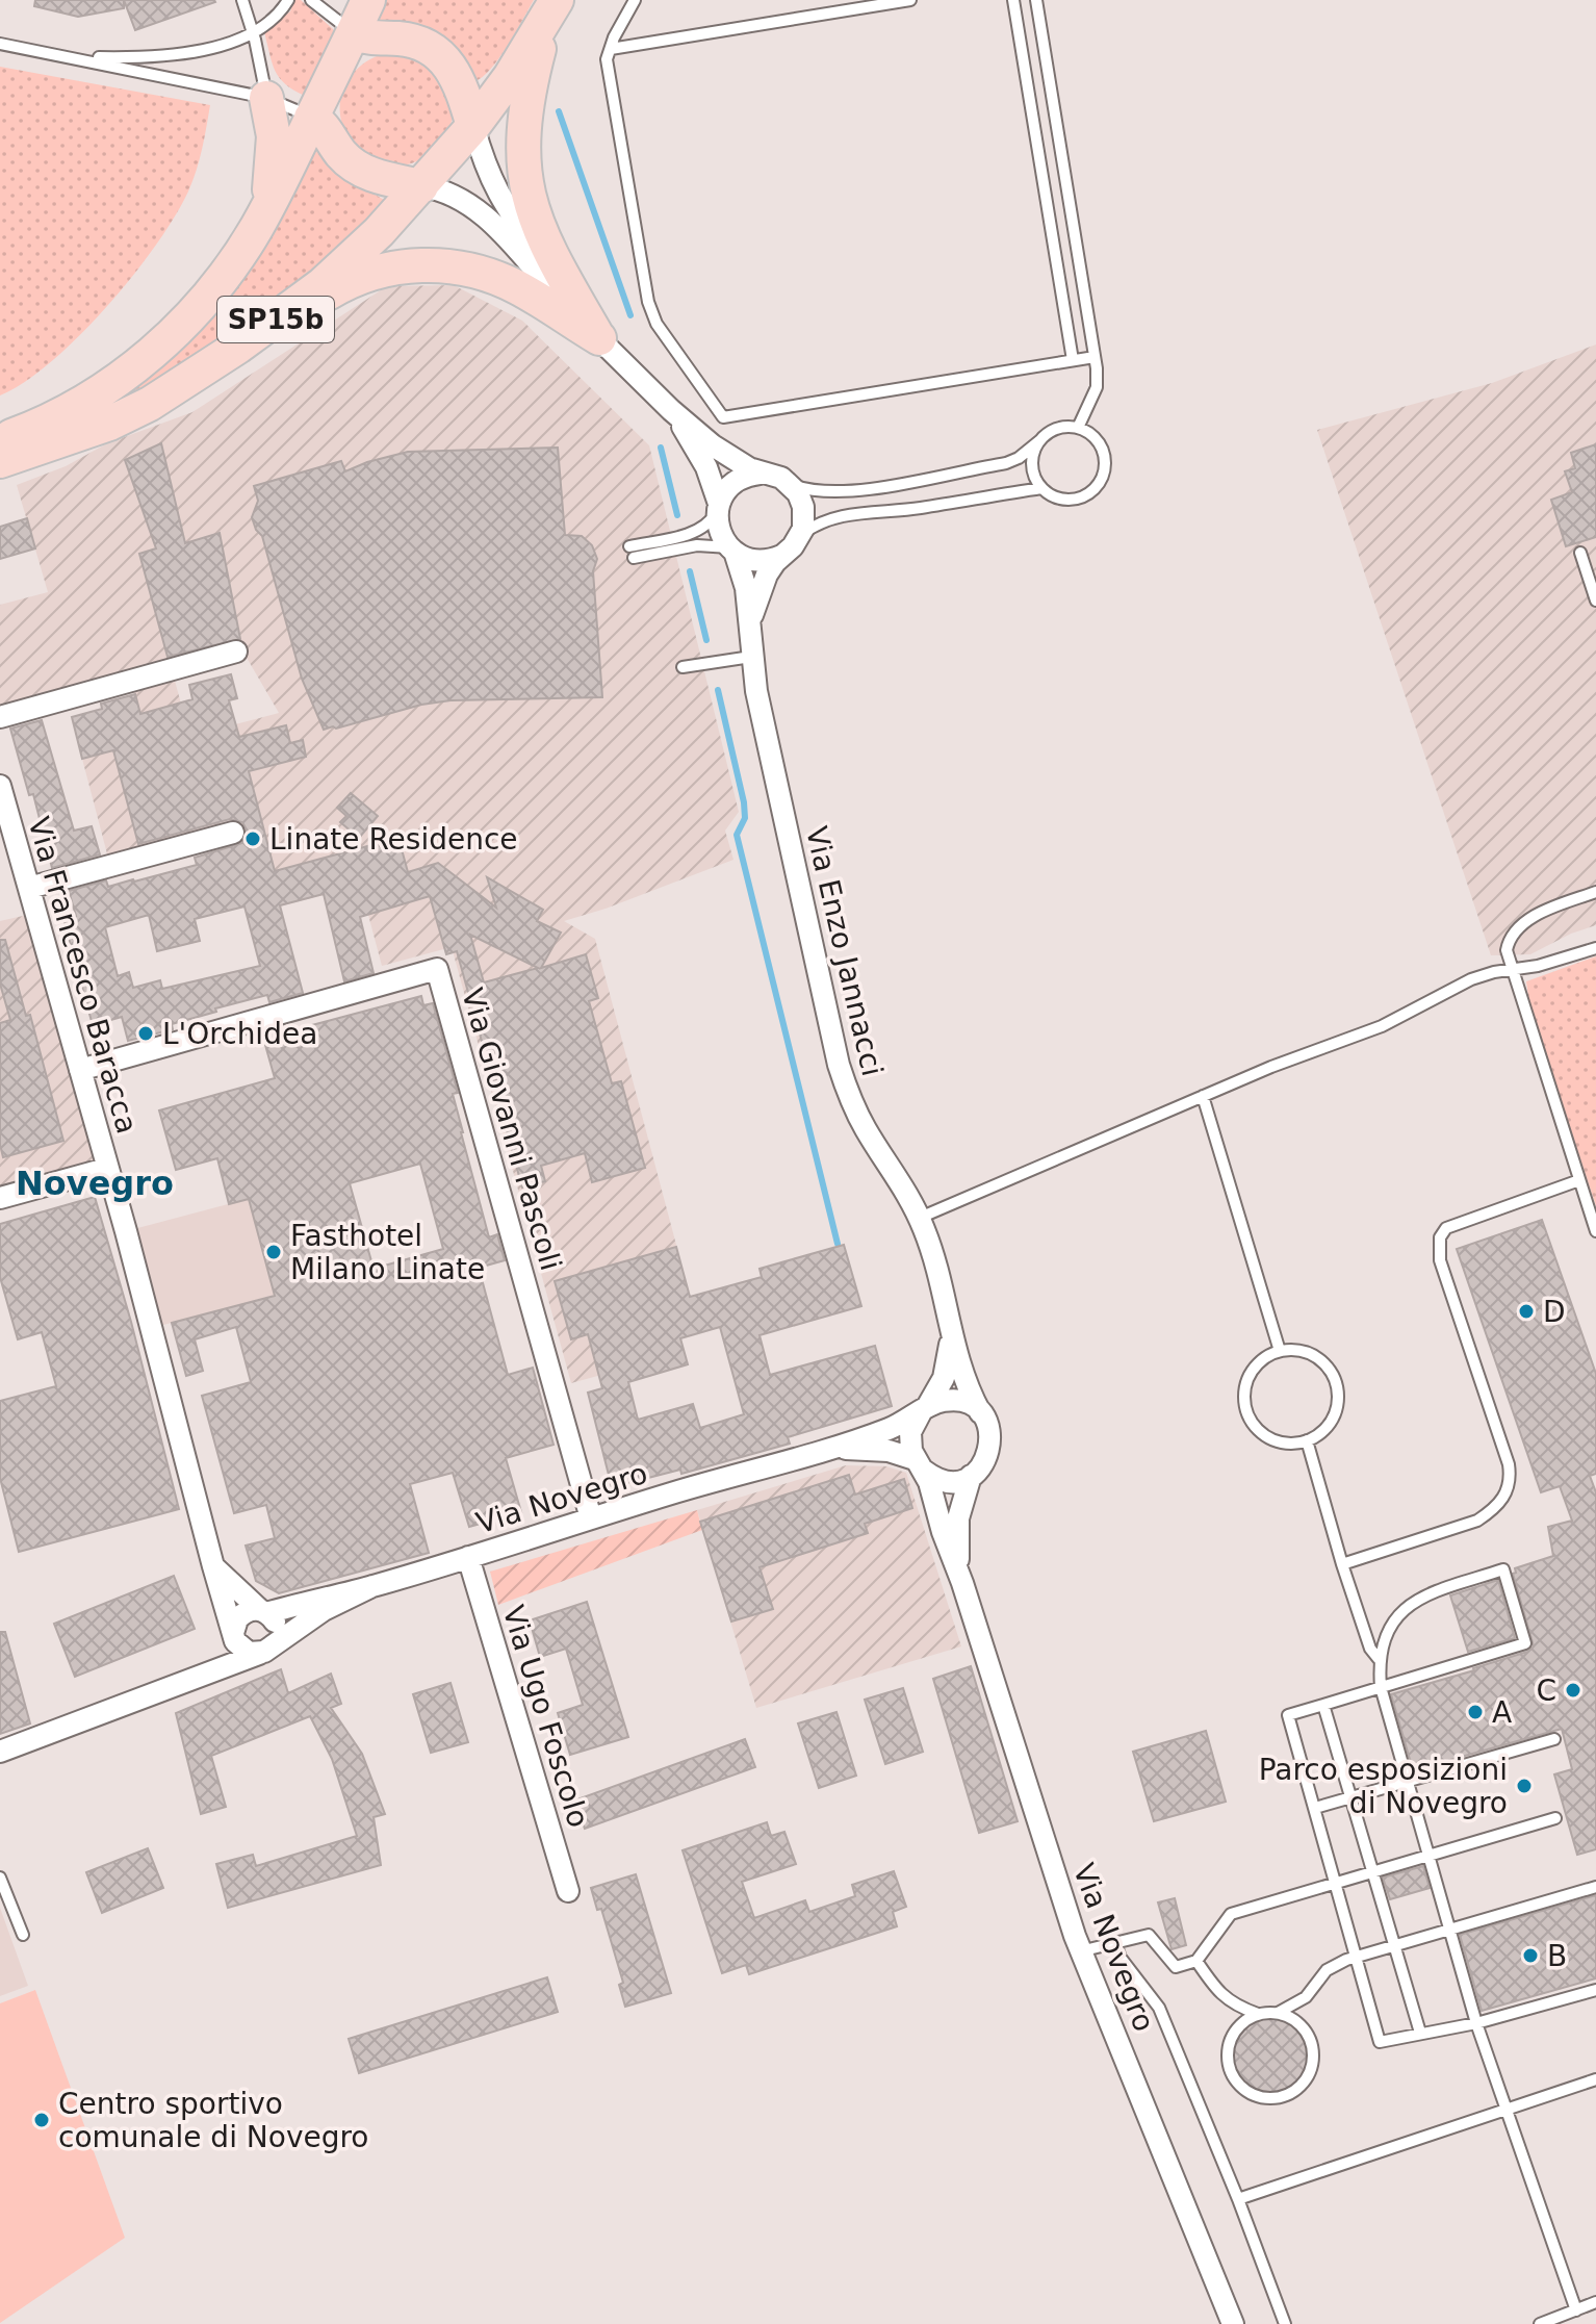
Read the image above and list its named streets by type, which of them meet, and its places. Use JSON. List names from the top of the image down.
{
  "streets": {
    "main road": ["SP15b"],
    "street": [
      "Via Enzo Jannacci",
      "Via Francesco Baracca",
      "Via Giovanni Pascoli",
      "Via Novegro",
      "Via Ugo Foscolo"
    ]
  },
  "crossings": [
    ["SP15b", "Via Enzo Jannacci"],
    ["Via Enzo Jannacci", "Via Novegro"],
    ["Via Francesco Baracca", "Via Giovanni Pascoli"],
    ["Via Francesco Baracca", "Via Novegro"],
    ["Via Giovanni Pascoli", "Via Novegro"],
    ["Via Novegro", "Via Ugo Foscolo"]
  ],
  "districts": ["Novegro"],
  "places": [
    "Linate Residence",
    "L'Orchidea",
    "Fasthotel Milano Linate",
    "D",
    "C",
    "A",
    "Parco esposizioni di Novegro",
    "B",
    "Centro sportivo comunale di Novegro"
  ]
}
